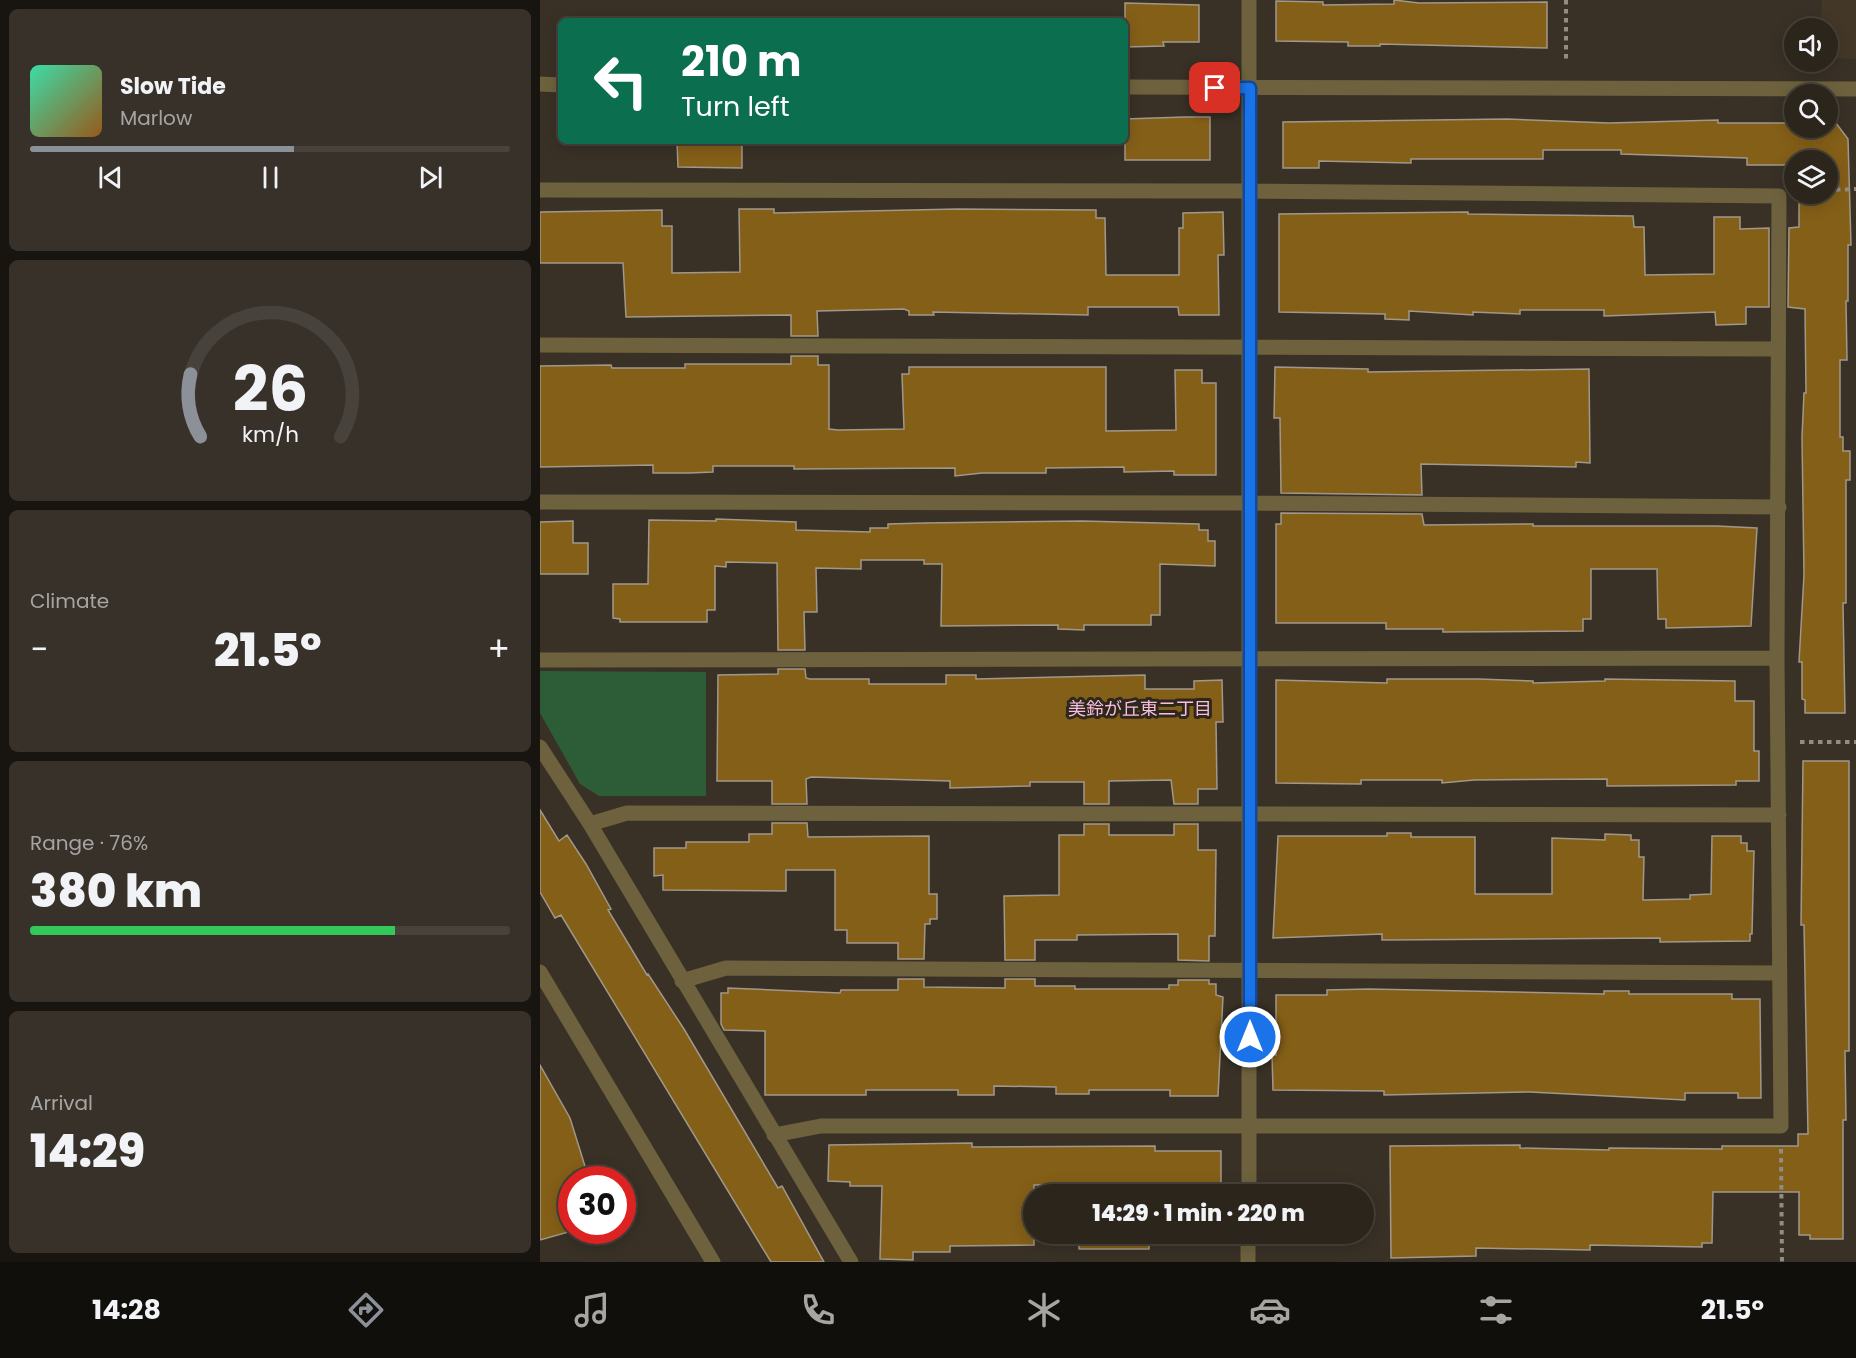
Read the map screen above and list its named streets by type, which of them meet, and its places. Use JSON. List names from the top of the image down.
{
  "districts": ["美鈴が丘東二丁目"],
  "page": {
    "turn": ["210 m", "Turn left"],
    "song": ["Slow Tide", "Marlow"],
    "tile": [
      "Climate",
      ["Range · 76%", "380 km"],
      ["Arrival", "14:29"]
    ],
    "heat": ["−", "21.5°", "+"],
    "limit": "30",
    "trip": "14:29 · 1 min · 220 m",
    "tabs": ["14:28", "21.5°"],
    "gauge": ["26", "km/h"]
  }
}
